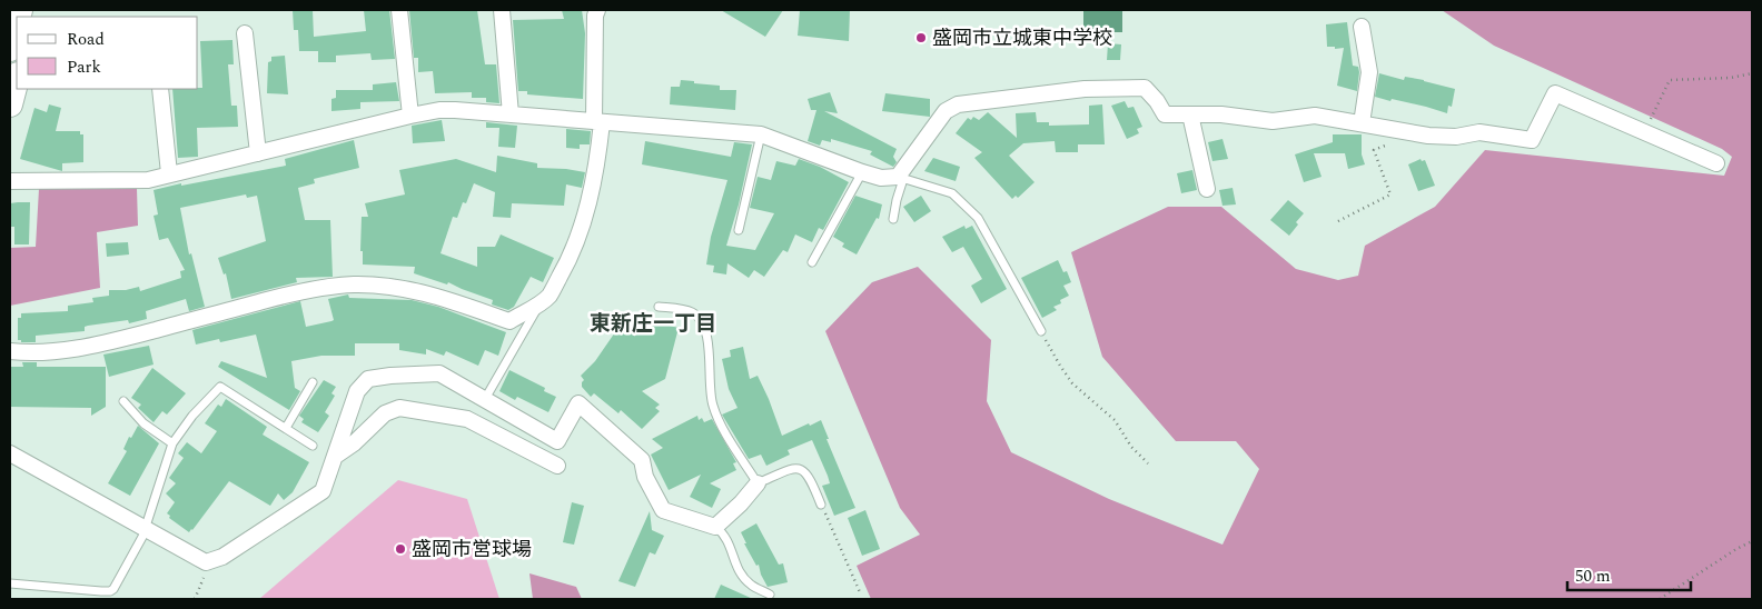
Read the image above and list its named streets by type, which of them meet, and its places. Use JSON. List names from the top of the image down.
{
  "districts": ["東新庄一丁目"],
  "places": ["盛岡市立城東中学校", "盛岡市営球場"],
  "legend": ["Road", "Park"],
  "scale_bar": "50 m"
}
